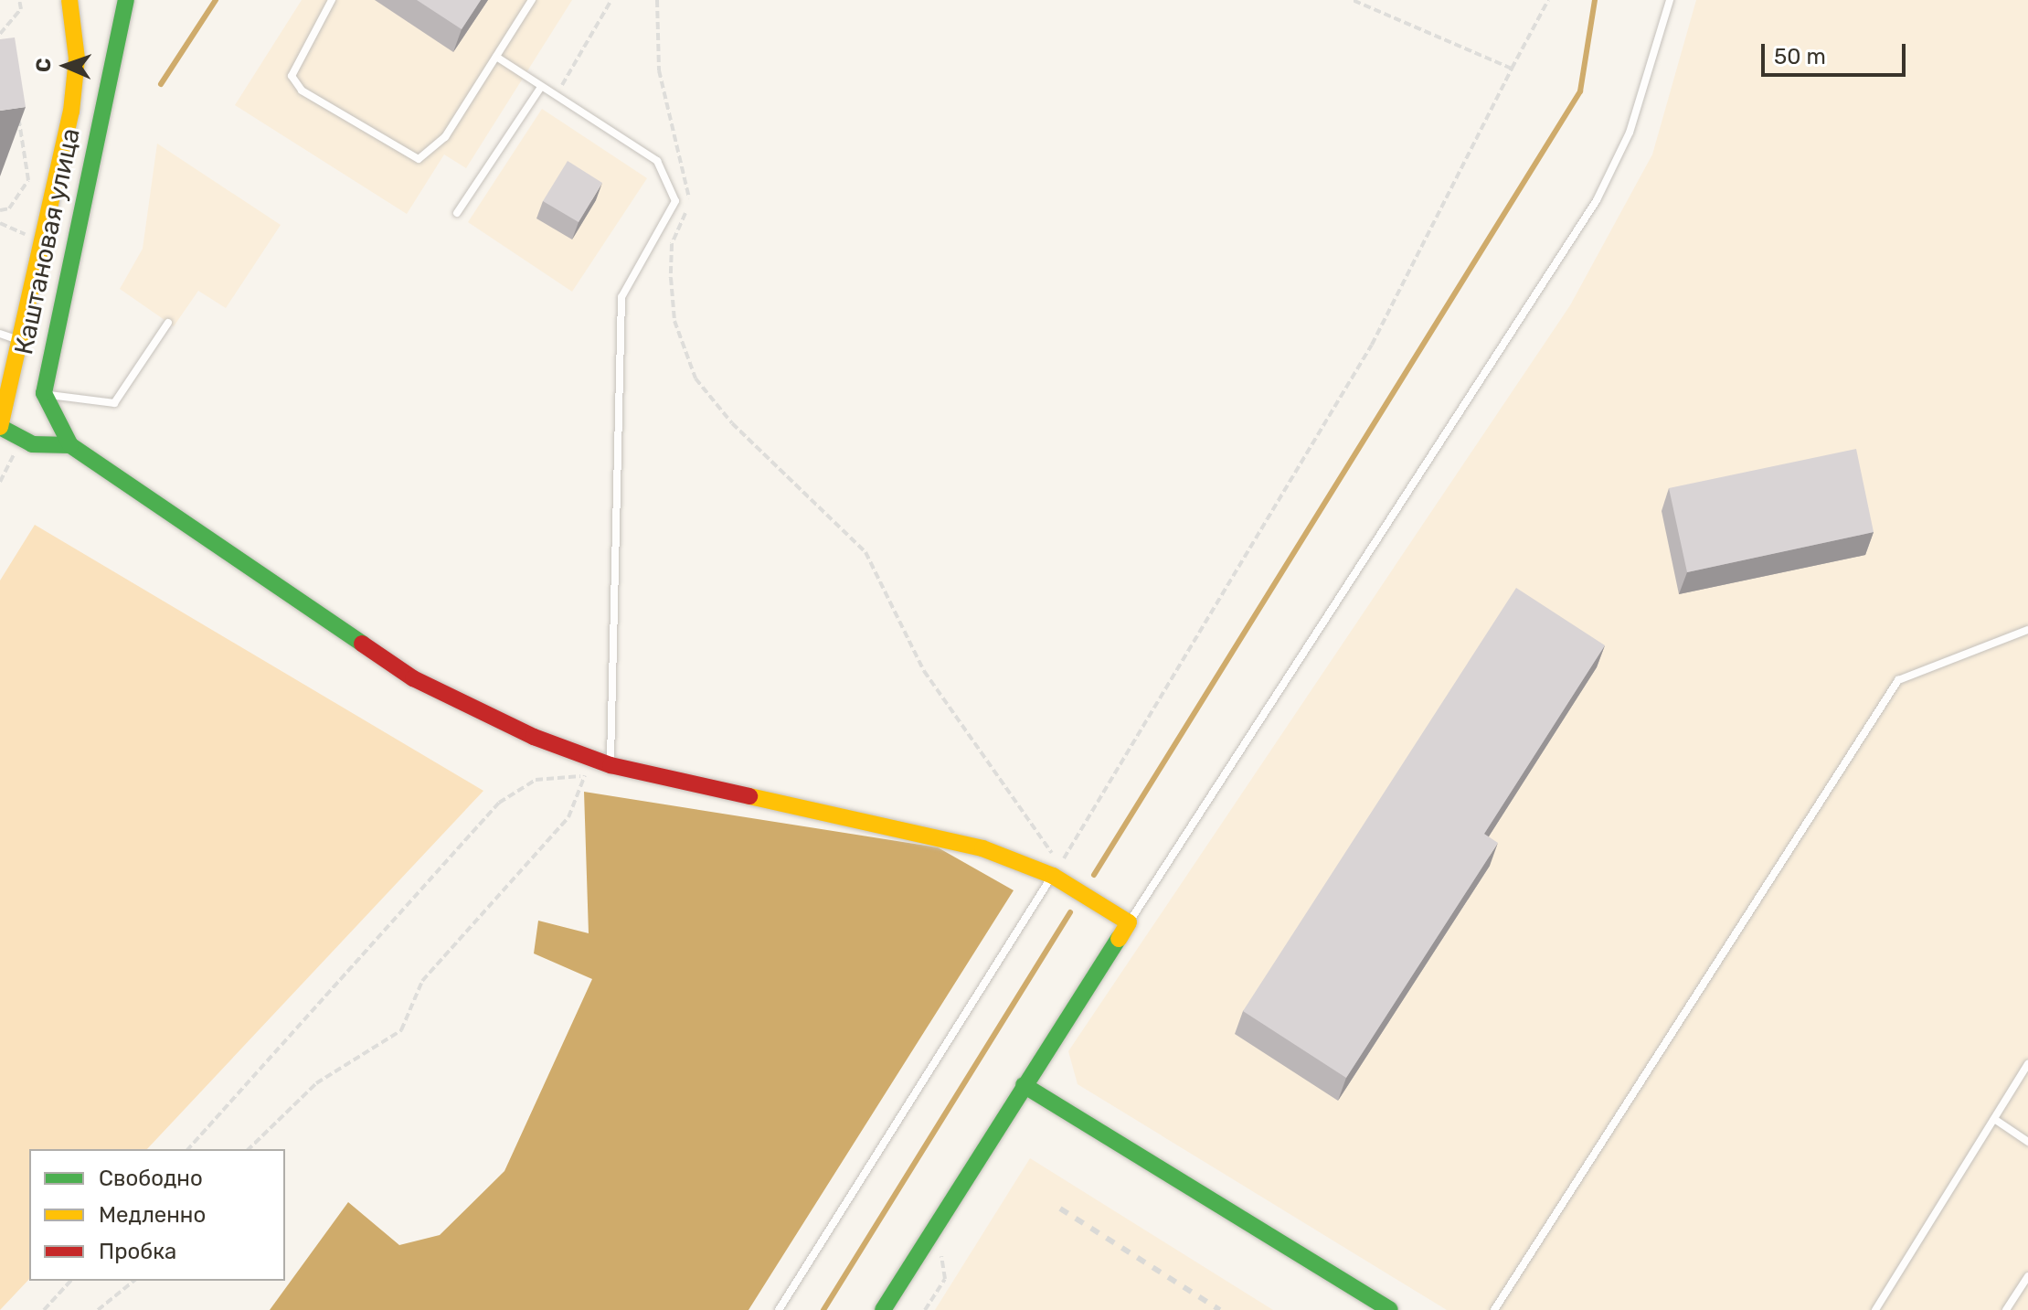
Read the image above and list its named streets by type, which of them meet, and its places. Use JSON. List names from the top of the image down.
{
  "streets": {
    "street": ["Каштановая улица"]
  },
  "legend": ["Свободно", "Медленно", "Пробка"],
  "scale_bar": "50 m",
  "north": "left"
}
